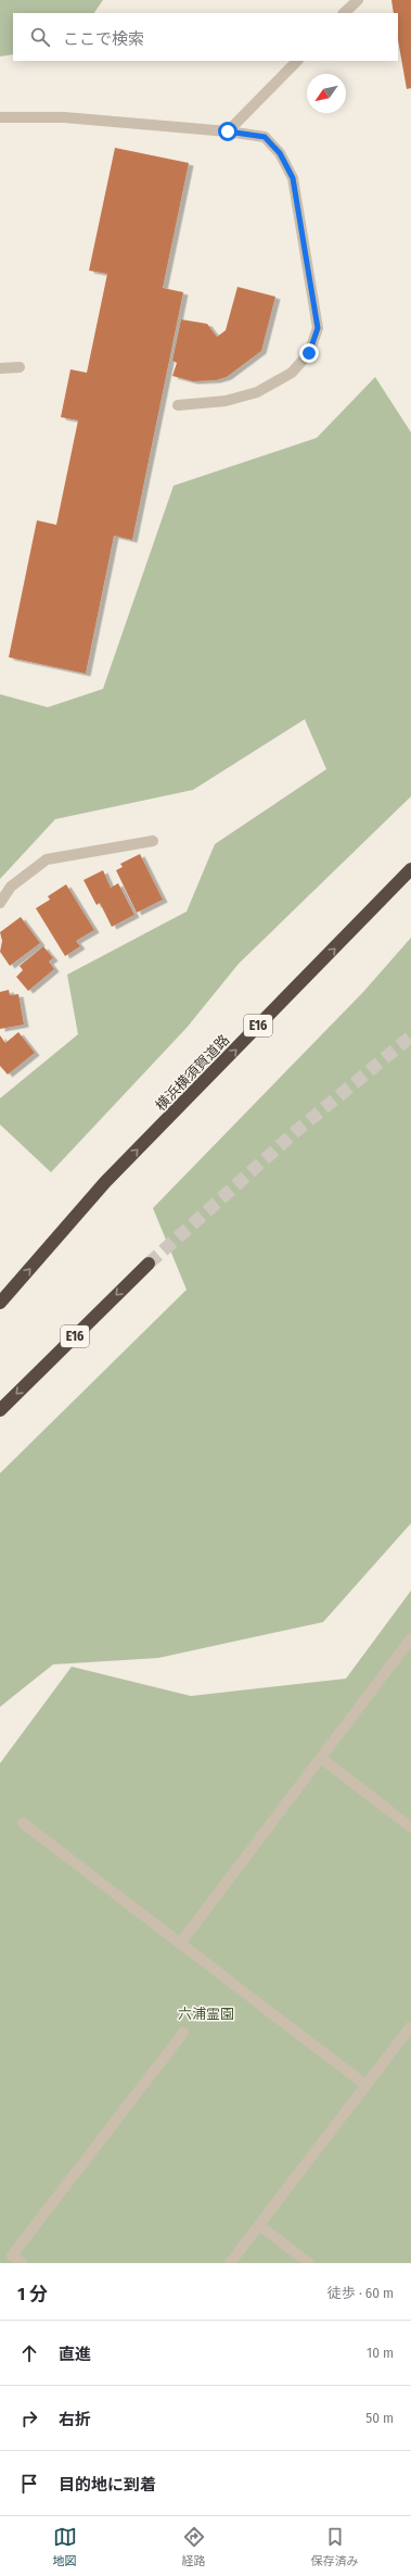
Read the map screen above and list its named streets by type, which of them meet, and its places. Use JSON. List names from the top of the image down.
{
  "streets": {
    "highway": ["E16", "横浜横須賀道路"]
  },
  "one_way": ["横浜横須賀道路"],
  "parks": ["六浦霊園"],
  "north": "bottom left",
  "page": {
    "search": "ここで検索",
    "heading": ["1 分", "徒歩 · 60 m"],
    "list": [
      ["直進", "10 m"],
      ["右折", "50 m"],
      "目的地に到着"
    ],
    "nav": ["地図", "経路", "保存済み"]
  }
}
